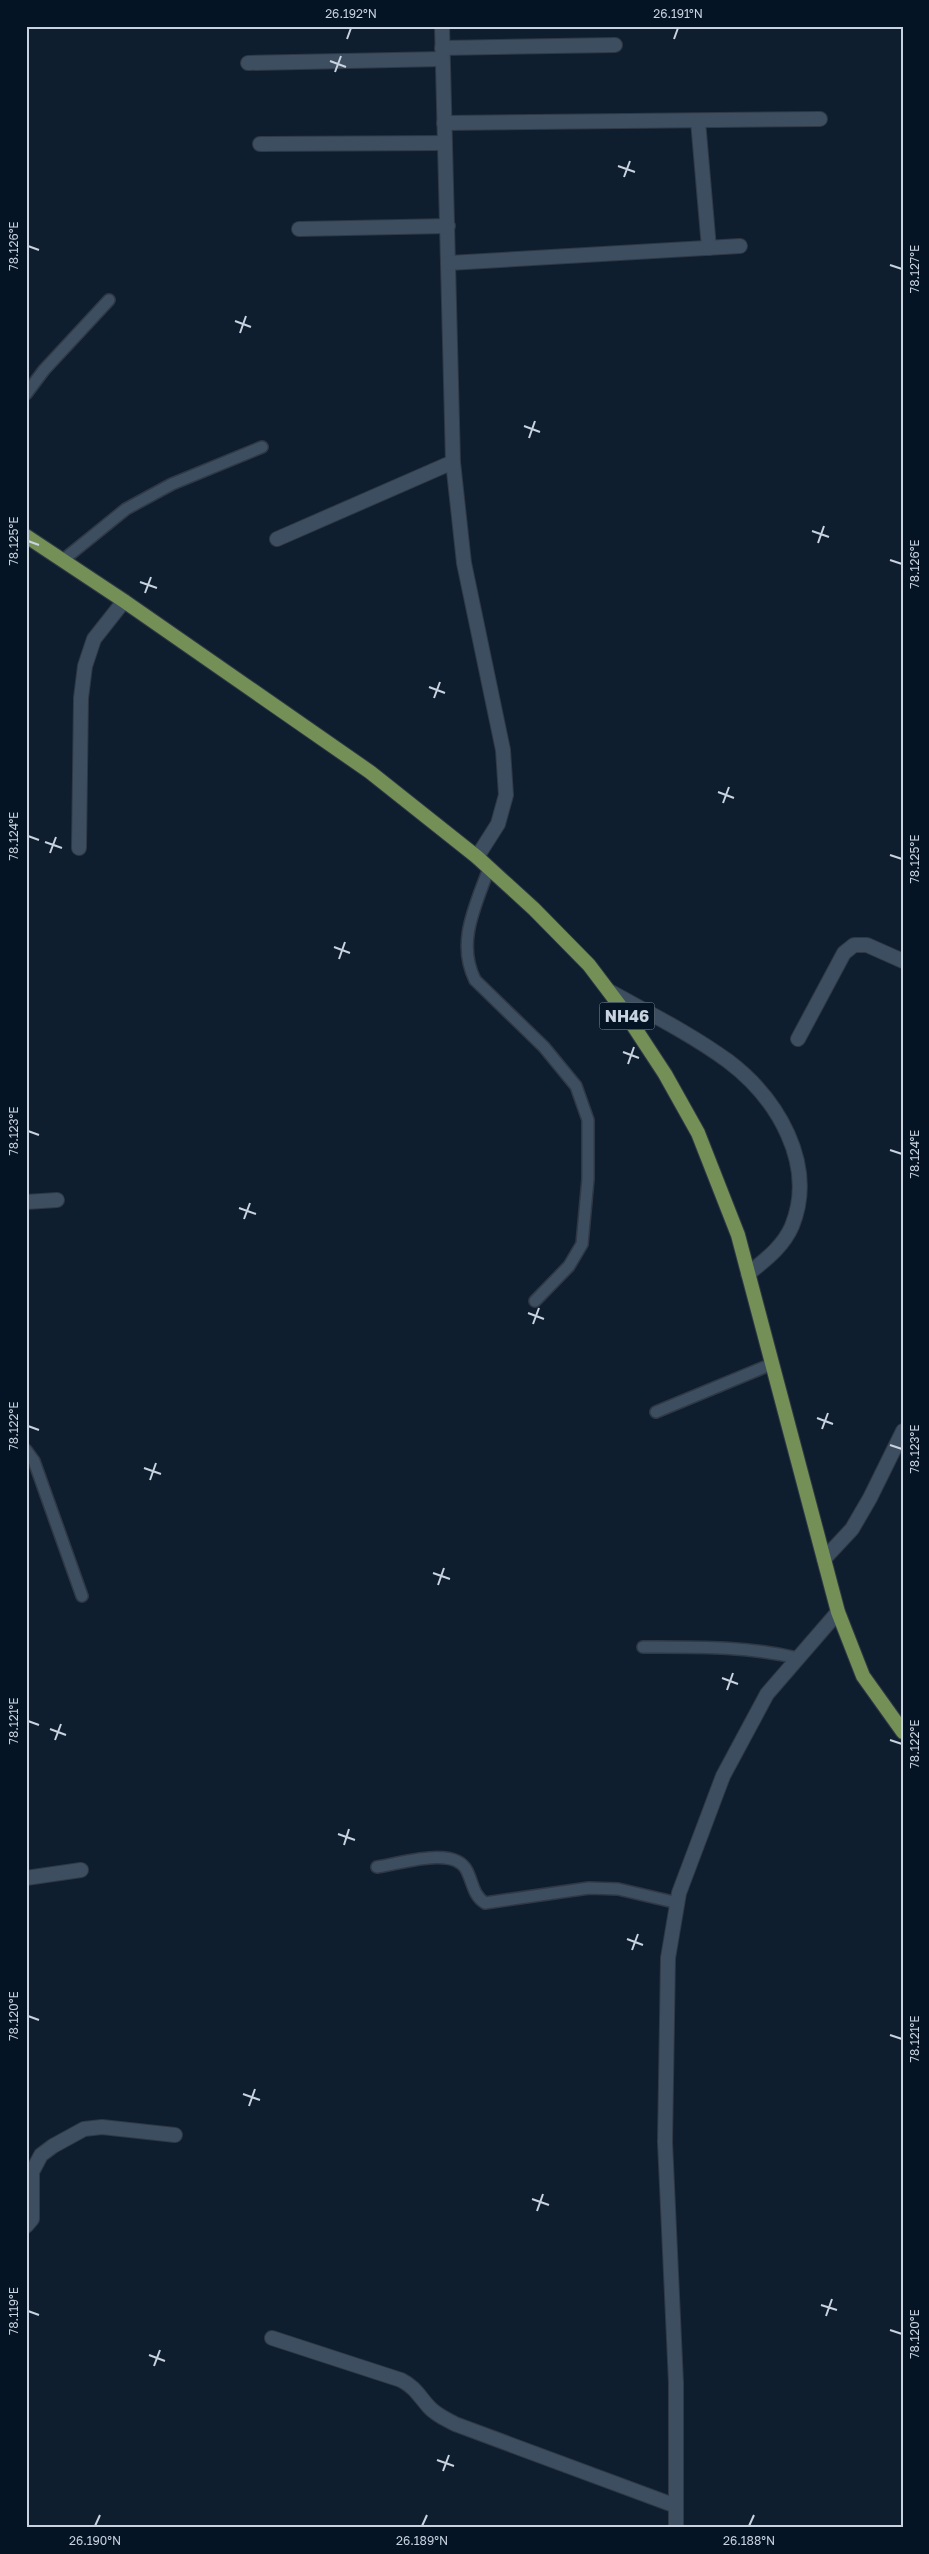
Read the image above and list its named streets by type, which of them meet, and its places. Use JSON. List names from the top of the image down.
{
  "streets": {
    "highway": ["NH46"]
  },
  "coordinates": [
    "26.192°N",
    "26.191°N",
    "78.126°E",
    "78.127°E",
    "78.125°E",
    "78.124°E",
    "78.123°E",
    "78.122°E",
    "78.121°E",
    "78.120°E",
    "78.119°E",
    "26.190°N",
    "26.189°N",
    "26.188°N"
  ]
}
